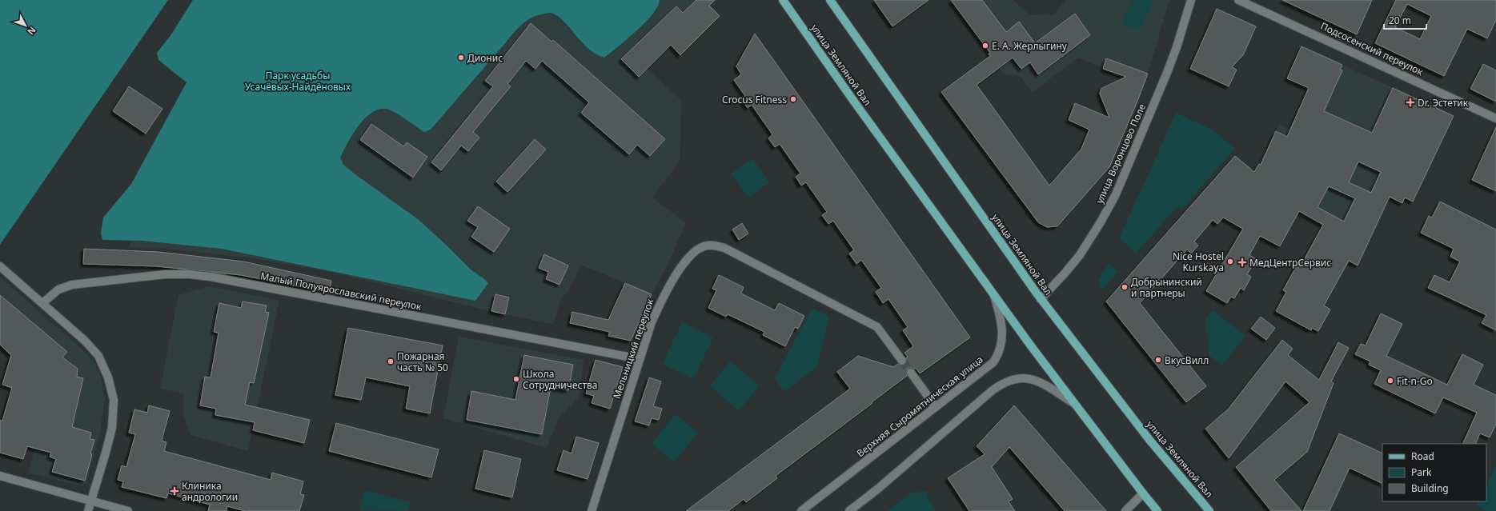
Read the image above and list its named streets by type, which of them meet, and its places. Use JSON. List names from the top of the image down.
{
  "streets": {
    "main road": ["улица Земляной Вал"],
    "street": [
      "Подсосенский переулок",
      "улица Воронцово Поле",
      "Малый Полуярославский переулок",
      "Мельницкий переулок",
      "Верхняя Сыромятническая улица"
    ]
  },
  "crossings": [
    ["улица Земляной Вал", "улица Воронцово Поле"],
    ["улица Земляной Вал", "Верхняя Сыромятническая улица"],
    ["Малый Полуярославский переулок", "Мельницкий переулок"]
  ],
  "parks": ["Парк усадьбы Усачёвых-Найдёновых"],
  "places": {
    "other": [
      "Е. А. Жерлыгину",
      "Дионис",
      "Crocus Fitness",
      "Nice Hostel Kurskaya",
      "Добрынинский и партнеры",
      "ВкусВилл",
      "Пожарная часть № 50",
      "Школа Сотрудничества",
      "Fit-n-Go"
    ],
    "health": ["Dr. Эстетик", "МедЦентрСервис", "Клиника андрологии"]
  },
  "legend": ["Road", "Park", "Building"],
  "scale_bar": "20 m",
  "north": "bottom right"
}
